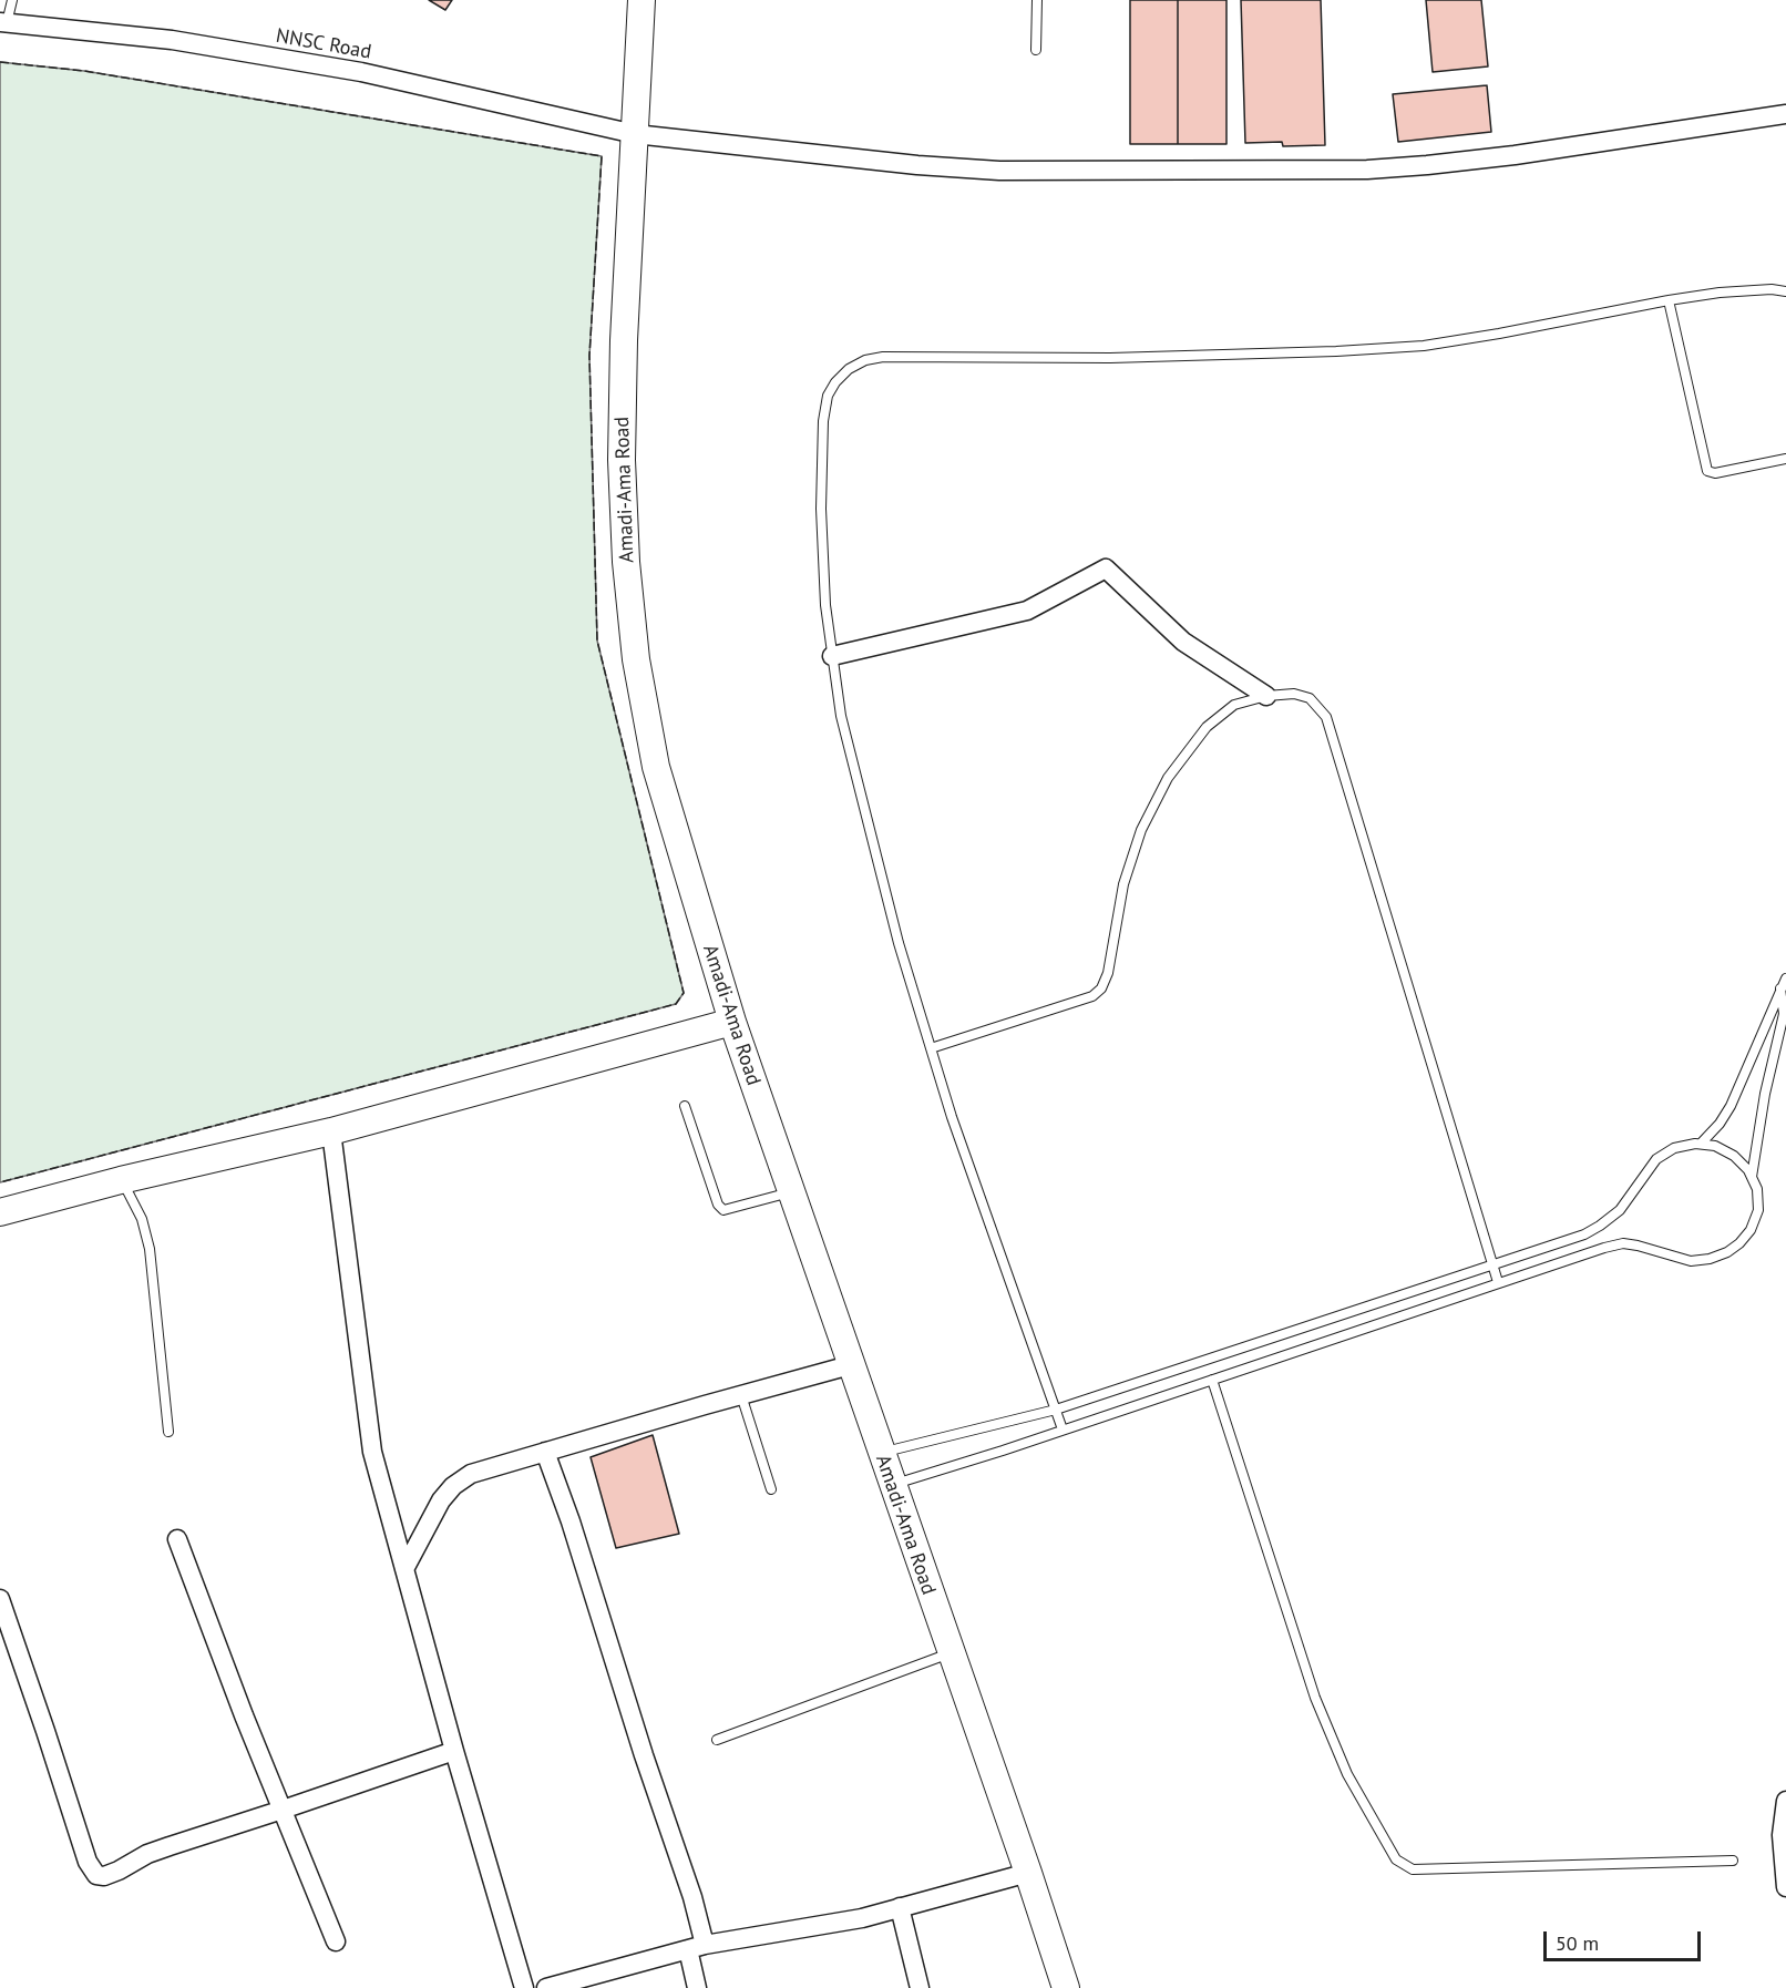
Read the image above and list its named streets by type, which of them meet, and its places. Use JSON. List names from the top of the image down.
{
  "streets": {
    "street": ["NNSC Road", "Amadi-Ama Road"]
  },
  "crossings": [
    ["NNSC Road", "Amadi-Ama Road"]
  ],
  "scale_bar": "50 m"
}
